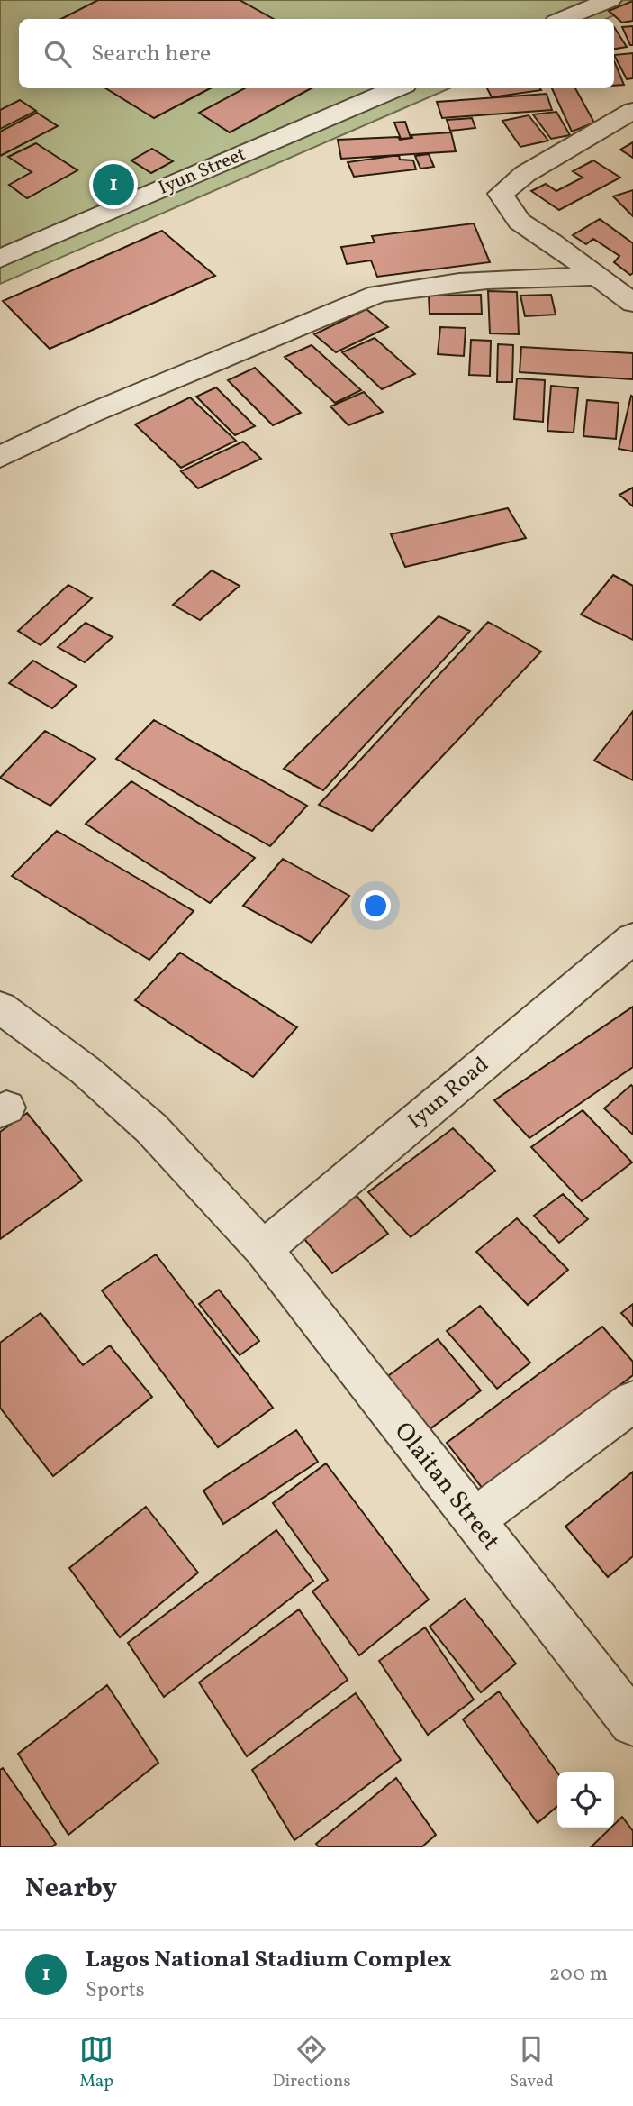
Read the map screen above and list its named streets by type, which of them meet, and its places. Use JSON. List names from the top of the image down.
{
  "streets": {
    "street": ["Iyun Street", "Iyun Road", "Olaitan Street"]
  },
  "crossings": [
    ["Iyun Road", "Olaitan Street"]
  ],
  "page": {
    "search": "Search here",
    "pins": "1",
    "heading": "Nearby",
    "list": [
      {
        "mark": "1",
        "name": "Lagos National Stadium Complex",
        "note": "Sports",
        "value": "200 m"
      }
    ],
    "nav": ["Map", "Directions", "Saved"]
  }
}
